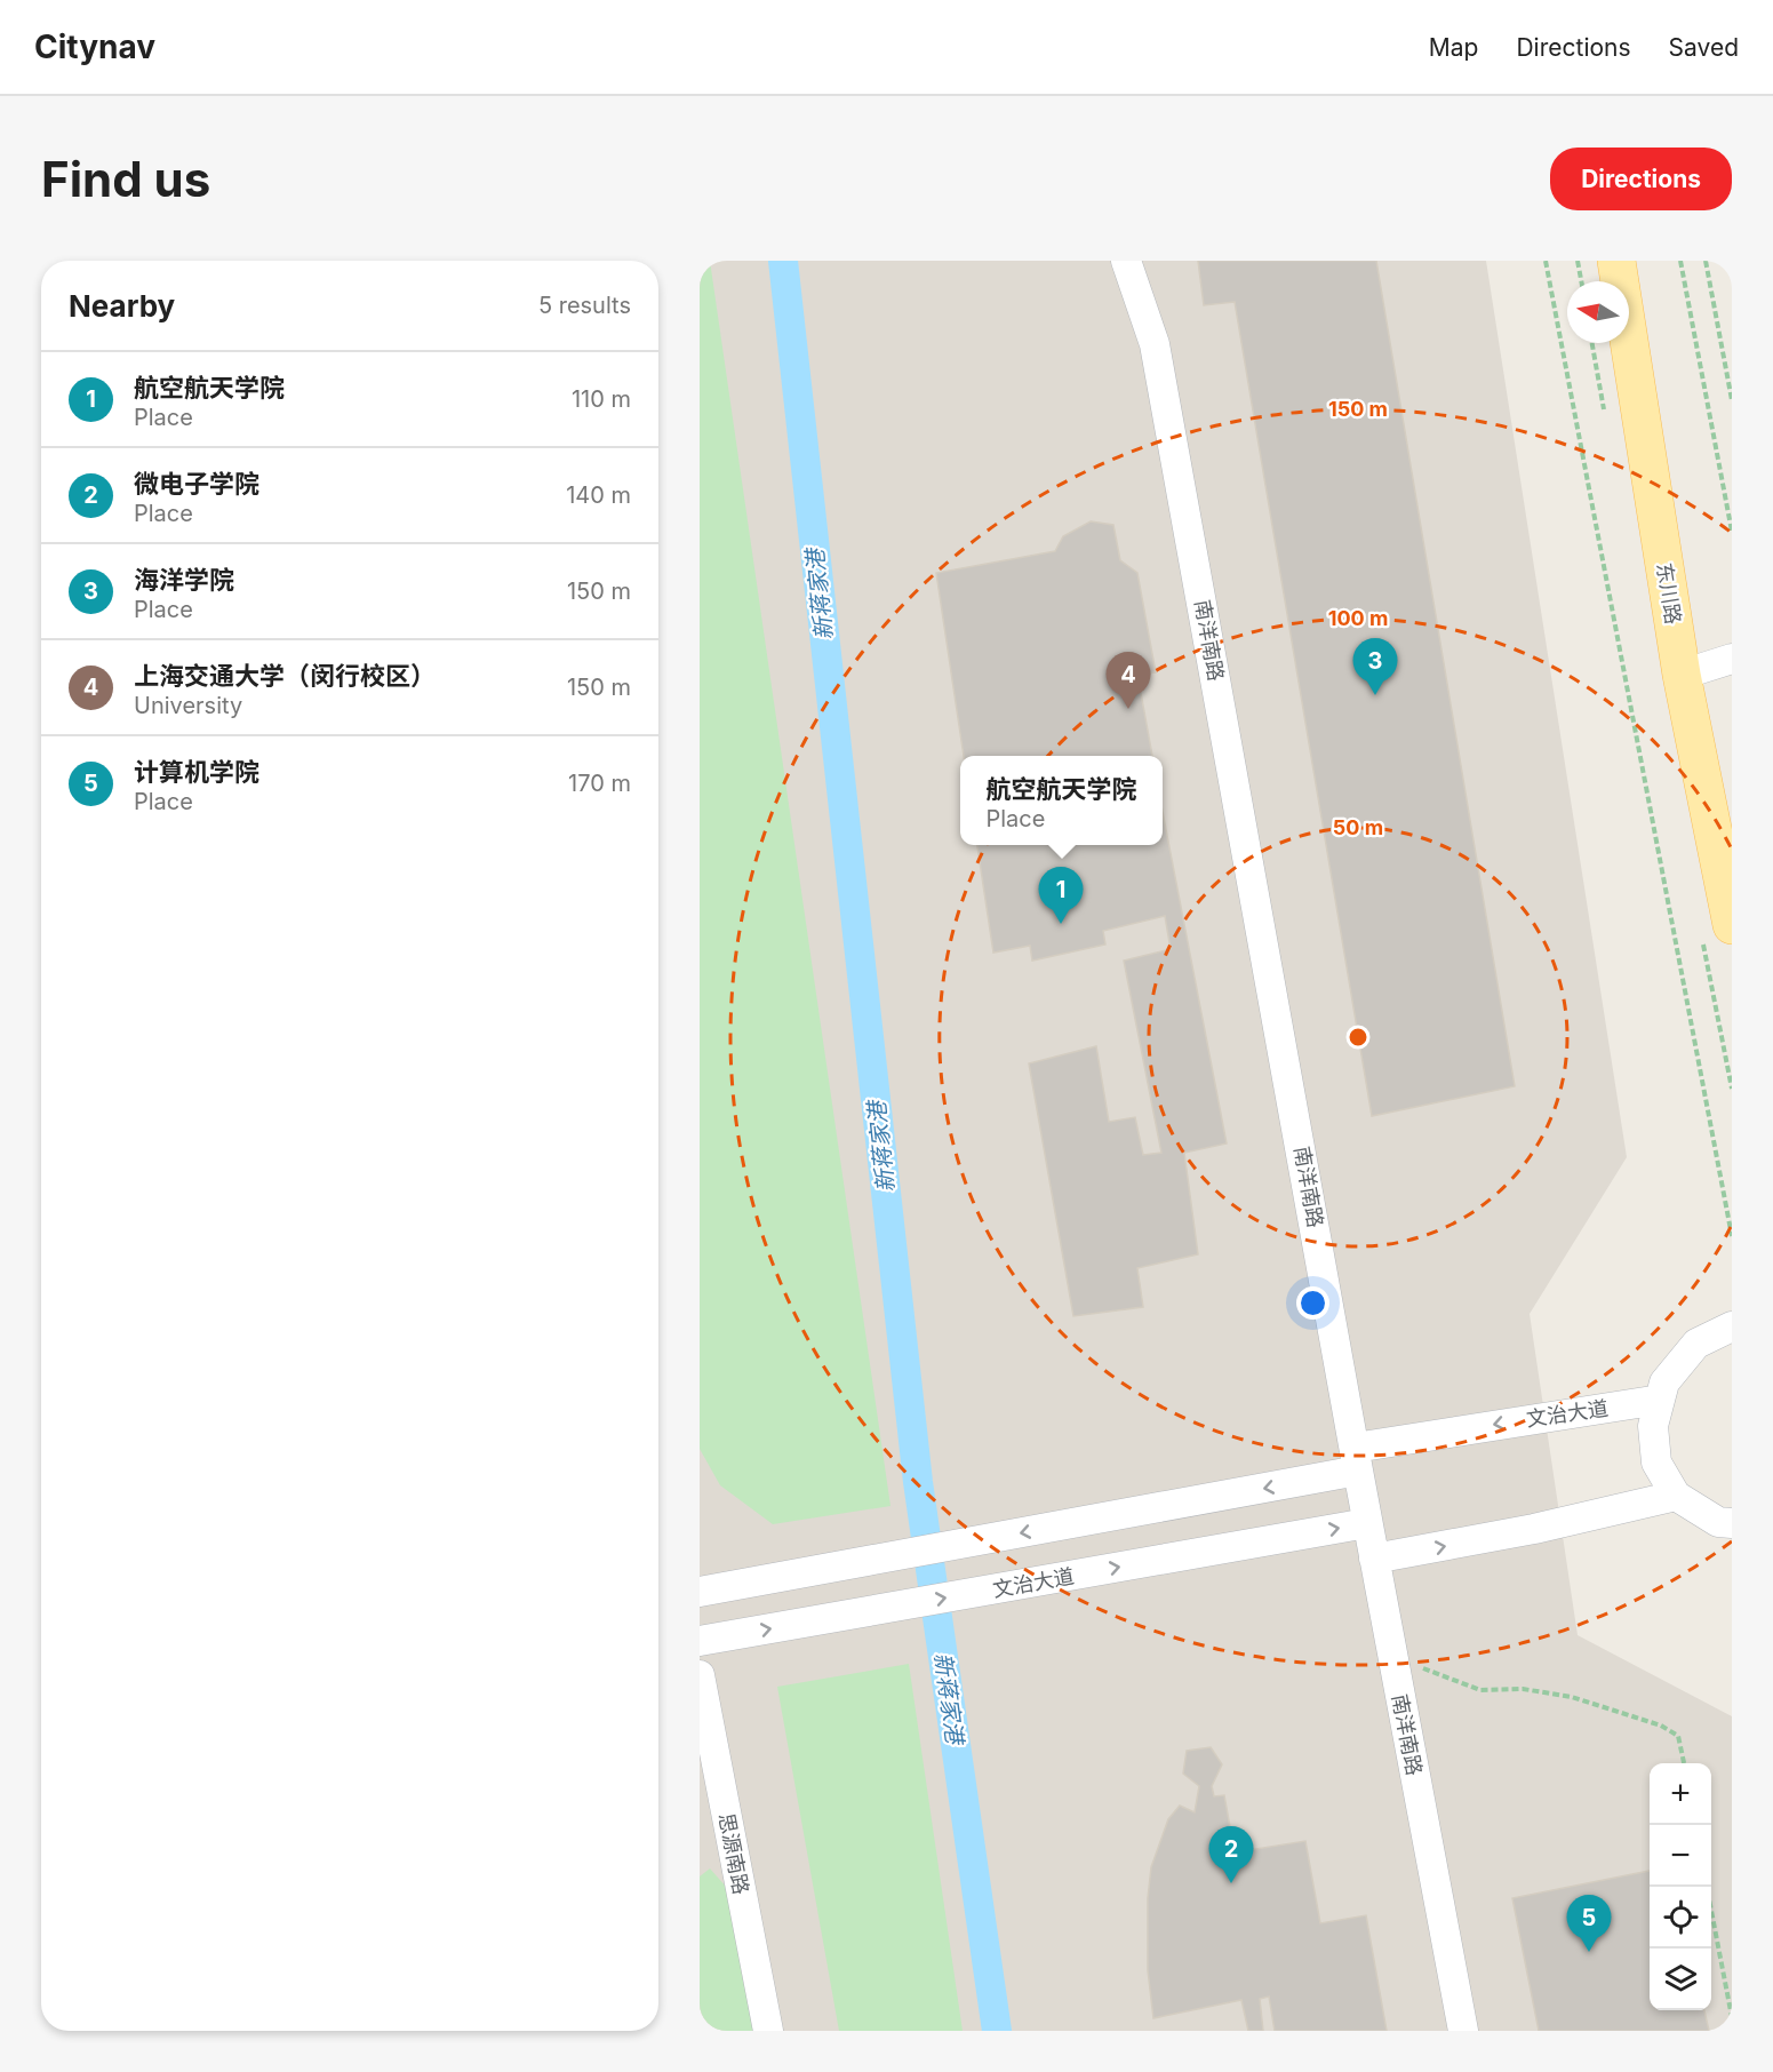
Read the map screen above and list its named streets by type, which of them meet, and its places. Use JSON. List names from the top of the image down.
{
  "streets": {
    "main road": ["东川路"],
    "street": ["南洋南路", "文治大道", "思源南路"]
  },
  "crossings": [
    ["南洋南路", "文治大道"]
  ],
  "water": ["新蒋家港"],
  "north": "left",
  "page": {
    "header": "Citynav",
    "nav": ["Map", "Directions", "Saved"],
    "buttons": "Directions",
    "title": "Find us",
    "heading": ["Nearby", "5 results"],
    "list": [
      {
        "mark": "1",
        "name": "航空航天学院",
        "note": "Place",
        "value": "110 m"
      },
      {
        "mark": "2",
        "name": "微电子学院",
        "note": "Place",
        "value": "140 m"
      },
      {
        "mark": "3",
        "name": "海洋学院",
        "note": "Place",
        "value": "150 m"
      },
      {
        "mark": "4",
        "name": "上海交通大学（闵行校区）",
        "note": "University",
        "value": "150 m"
      },
      {
        "mark": "5",
        "name": "计算机学院",
        "note": "Place",
        "value": "170 m"
      }
    ],
    "pins": [
      "3",
      "4",
      "1",
      "2",
      "5"
    ],
    "popup": ["航空航天学院", "Place"],
    "map_buttons": ["+", "−"]
  },
  "rings": ["150 m", "100 m", "50 m"]
}
